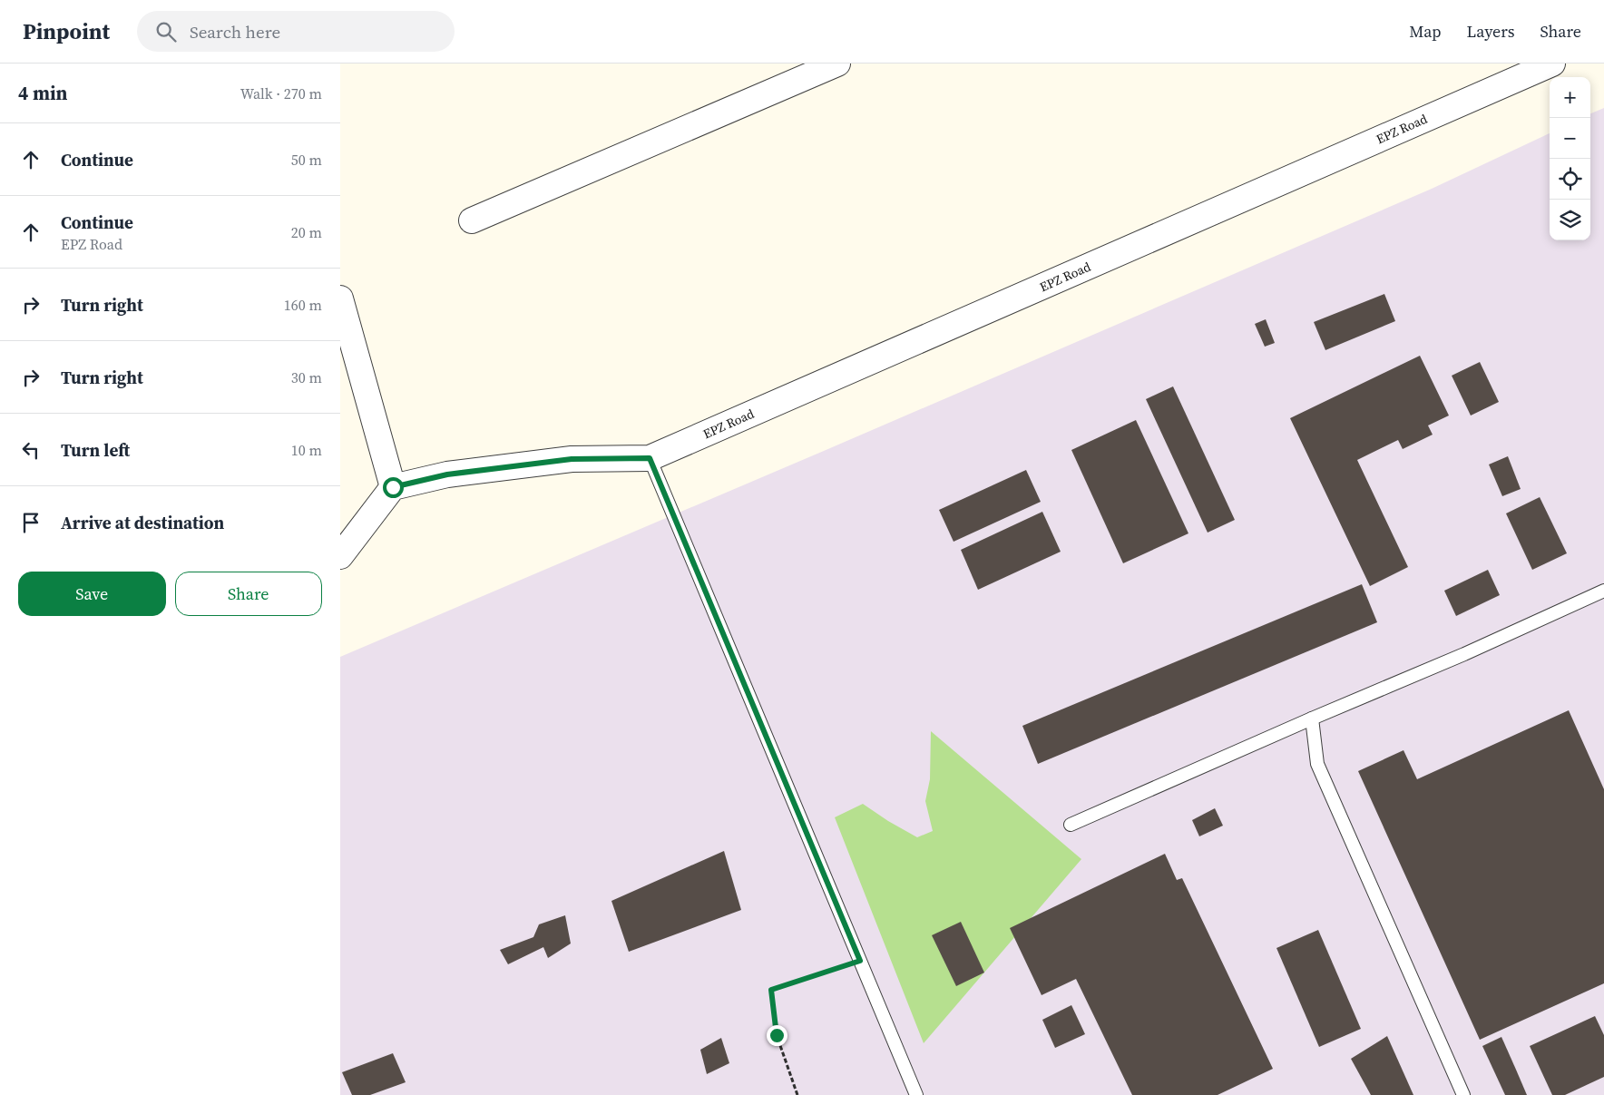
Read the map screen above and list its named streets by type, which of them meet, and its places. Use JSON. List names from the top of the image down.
{
  "streets": {
    "street": ["EPZ Road"]
  },
  "page": {
    "header": "Pinpoint",
    "search": "Search here",
    "nav": ["Map", "Layers", "Share"],
    "heading": ["4 min", "Walk · 270 m"],
    "map_buttons": ["+", "−"],
    "list": [
      ["Continue", "50 m"],
      ["Continue", "EPZ Road", "20 m"],
      ["Turn right", "160 m"],
      ["Turn right", "30 m"],
      ["Turn left", "10 m"],
      "Arrive at destination"
    ],
    "buttons": ["Save", "Share"]
  }
}
